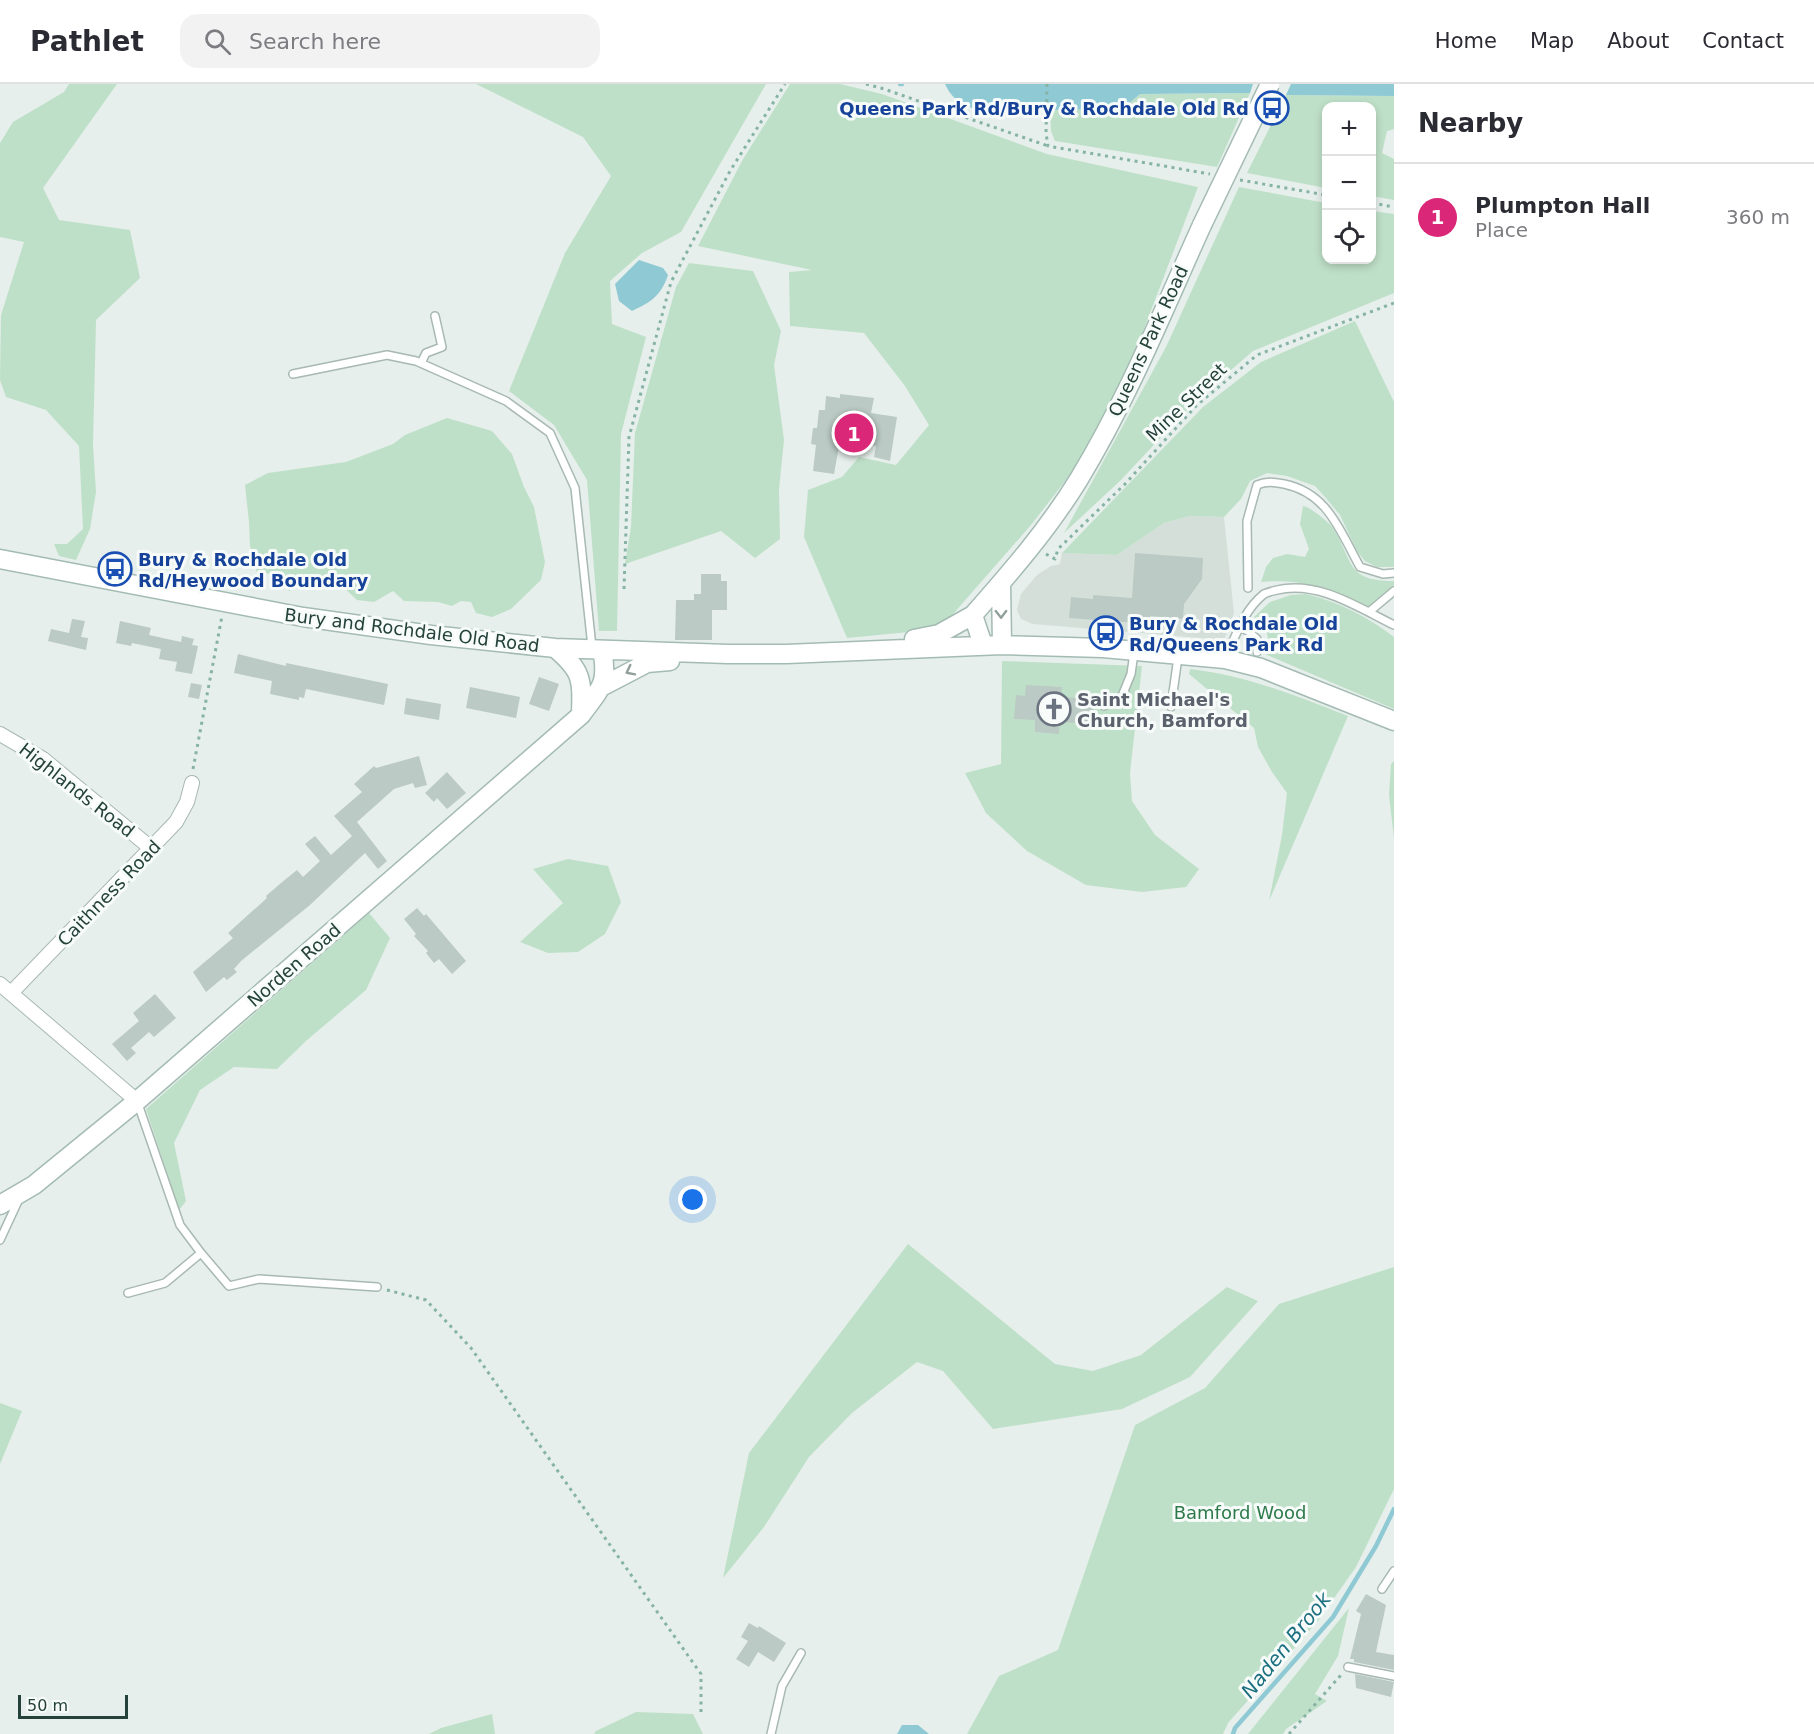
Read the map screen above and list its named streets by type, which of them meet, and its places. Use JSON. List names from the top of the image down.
{
  "streets": {
    "street": [
      "Queens Park Road",
      "Bury and Rochdale Old Road",
      "Highlands Road",
      "Caithness Road",
      "Norden Road"
    ],
    "path": ["Mine Street"]
  },
  "crossings": [
    ["Queens Park Road", "Mine Street"],
    ["Queens Park Road", "Bury and Rochdale Old Road"],
    ["Highlands Road", "Caithness Road"]
  ],
  "water": ["Naden Brook"],
  "parks": ["Bamford Wood"],
  "places": {
    "bus stop": ["Queens Park Rd/Bury & Rochdale Old Rd", "Bury & Rochdale Old Rd/Heywood Boundary", "Bury & Rochdale Old Rd/Queens Park Rd"],
    "church": ["Saint Michael's Church, Bamford"]
  },
  "scale_bar": "50 m",
  "page": {
    "header": "Pathlet",
    "search": "Search here",
    "nav": [
      "Home",
      "Map",
      "About",
      "Contact"
    ],
    "heading": "Nearby",
    "map_buttons": ["+", "−"],
    "list": [
      {
        "mark": "1",
        "name": "Plumpton Hall",
        "note": "Place",
        "value": "360 m"
      }
    ],
    "pins": "1",
    "scale": "50 m"
  }
}
